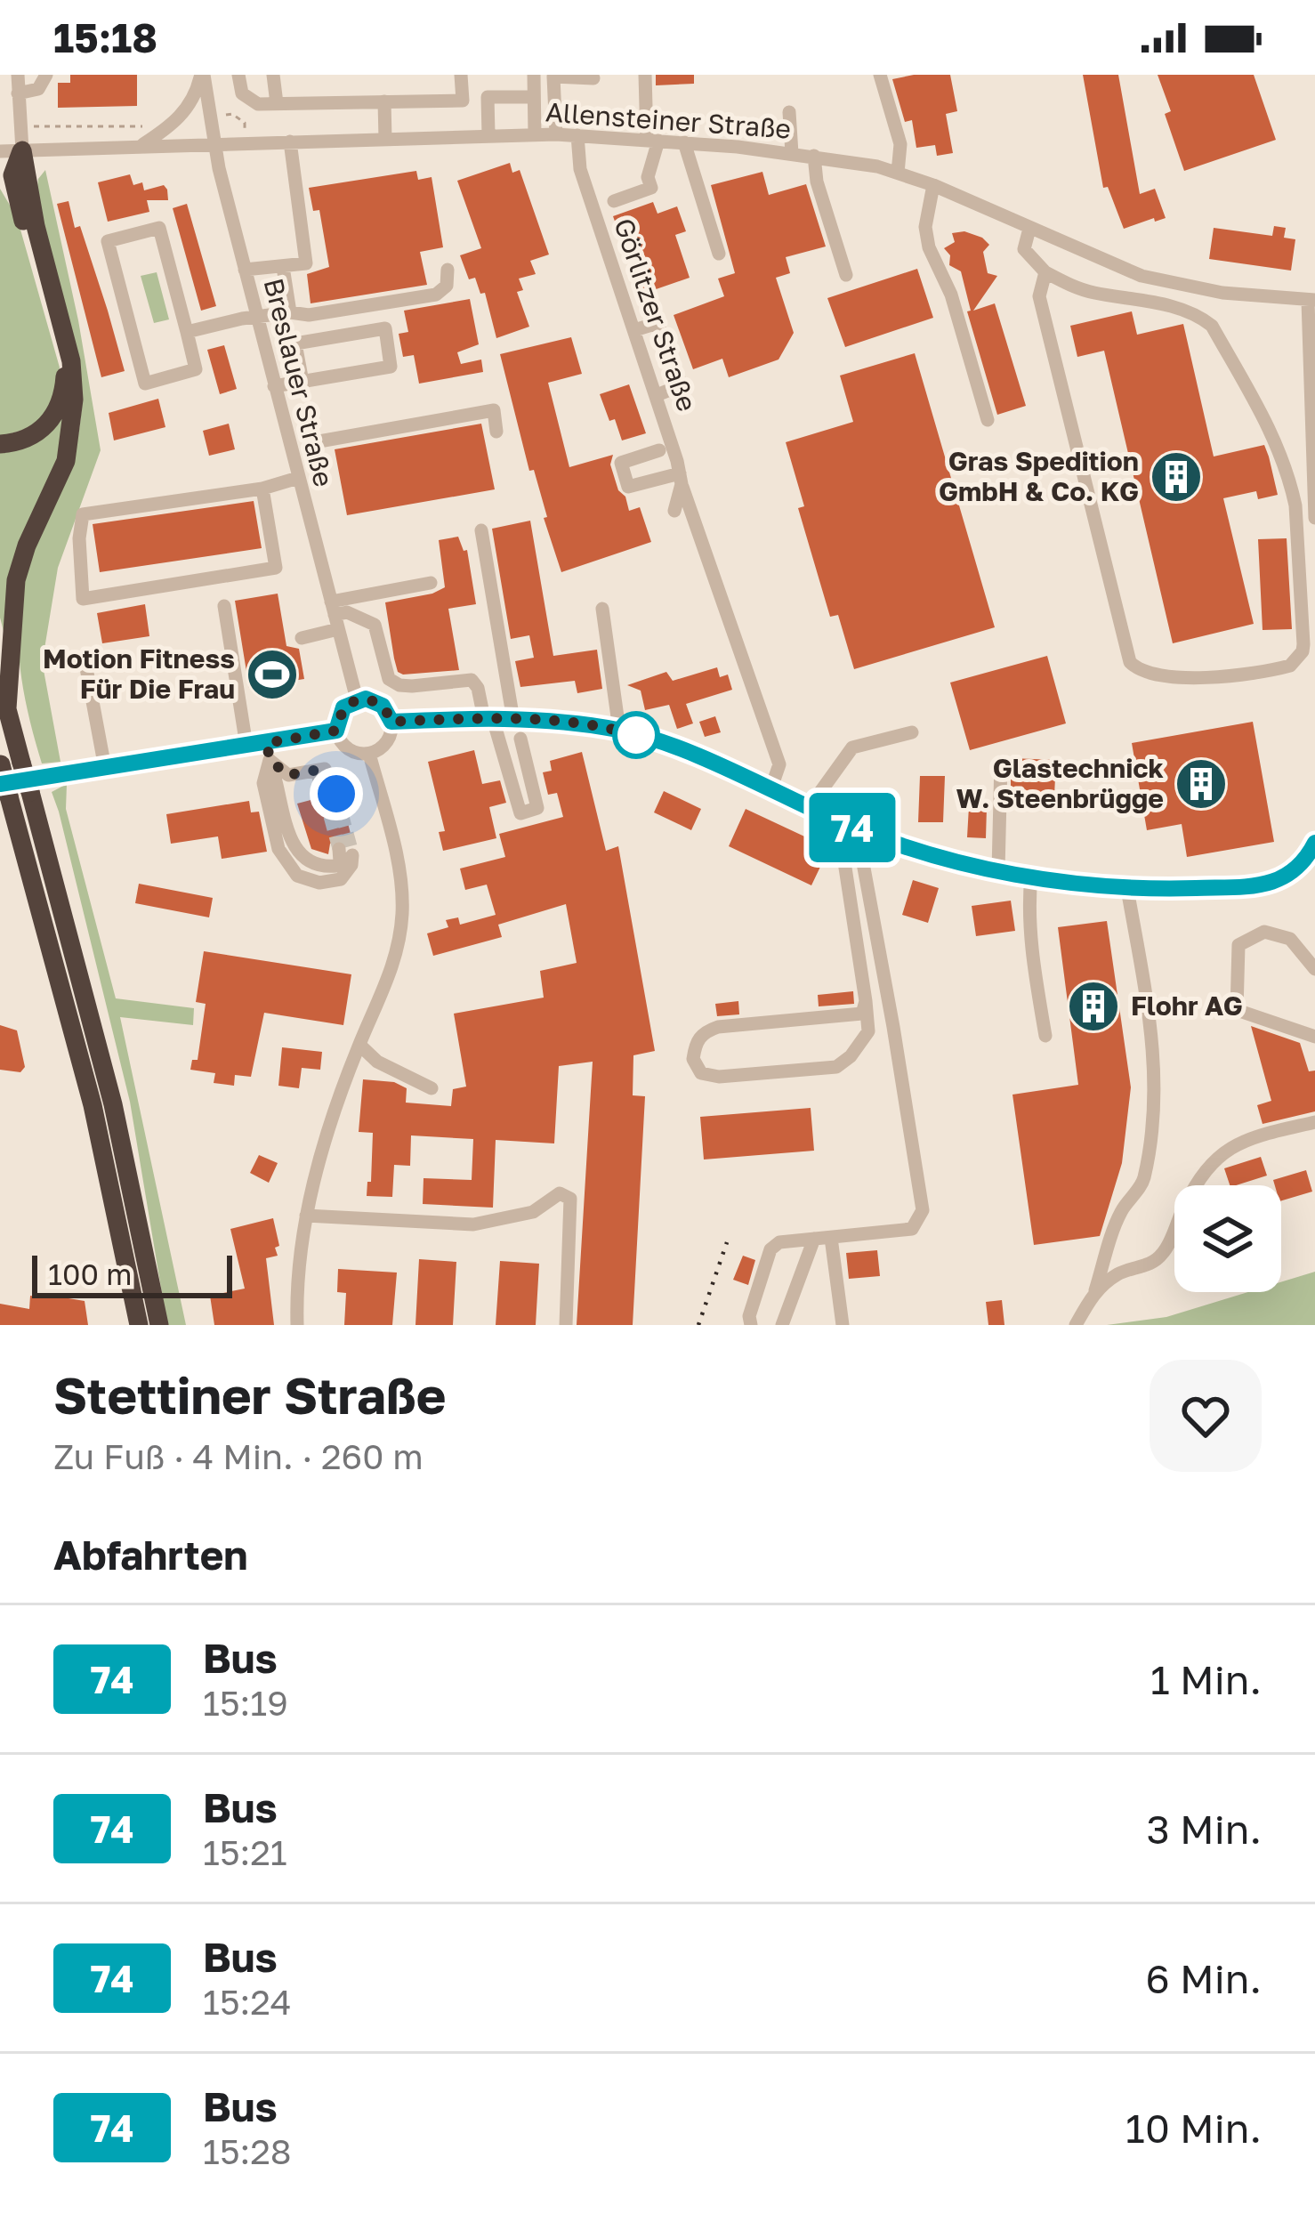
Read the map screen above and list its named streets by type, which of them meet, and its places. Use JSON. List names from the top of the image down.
{
  "streets": {
    "street": ["Allensteiner Straße", "Görlitzer Straße", "Breslauer Straße"]
  },
  "crossings": [
    ["Allensteiner Straße", "Görlitzer Straße"],
    ["Allensteiner Straße", "Breslauer Straße"]
  ],
  "places": {
    "building": ["Gras Spedition GmbH & Co. KG", "Glastechnick W. Steenbrügge", "Flohr AG"],
    "sports": ["Motion Fitness Für Die Frau"]
  },
  "lines": ["bus line 74"],
  "scale_bar": "100 m",
  "page": {
    "status": "15:18",
    "on_map": "74",
    "scale": "100 m",
    "heading": [
      ["Stettiner Straße", "Zu Fuß · 4 Min. · 260 m"],
      "Abfahrten"
    ],
    "list": [
      {
        "mark": "74",
        "name": "Bus",
        "note": "15:19",
        "value": "1 Min."
      },
      {
        "mark": "74",
        "name": "Bus",
        "note": "15:21",
        "value": "3 Min."
      },
      {
        "mark": "74",
        "name": "Bus",
        "note": "15:24",
        "value": "6 Min."
      },
      {
        "mark": "74",
        "name": "Bus",
        "note": "15:28",
        "value": "10 Min."
      }
    ]
  }
}
